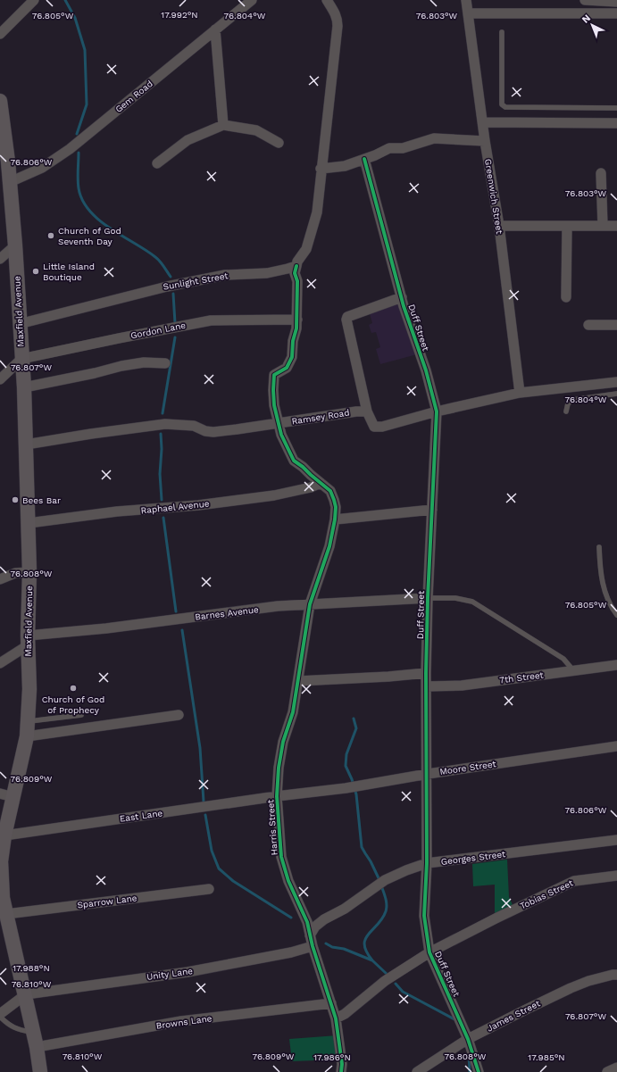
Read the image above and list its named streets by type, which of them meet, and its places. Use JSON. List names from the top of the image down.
{
  "streets": {
    "main road": ["Maxfield Avenue"],
    "street": [
      "Gem Road",
      "Greenwich Street",
      "Sunlight Street",
      "Duff Street",
      "Gordon Lane",
      "Ramsey Road",
      "Raphael Avenue",
      "Barnes Avenue",
      "7th Street",
      "Moore Street",
      "East Lane",
      "Harris Street",
      "Georges Street",
      "Tobias Street",
      "Sparrow Lane",
      "Unity Lane",
      "James Street",
      "Browns Lane"
    ]
  },
  "crossings": [
    ["Gem Road", "Maxfield Avenue"],
    ["Sunlight Street", "Maxfield Avenue"],
    ["Maxfield Avenue", "Gordon Lane"],
    ["Maxfield Avenue", "Ramsey Road"],
    ["Maxfield Avenue", "Raphael Avenue"],
    ["Maxfield Avenue", "Barnes Avenue"],
    ["Maxfield Avenue", "East Lane"],
    ["Maxfield Avenue", "Sparrow Lane"],
    ["Maxfield Avenue", "Unity Lane"],
    ["Maxfield Avenue", "Browns Lane"],
    ["Duff Street", "Barnes Avenue"],
    ["Duff Street", "7th Street"],
    ["Duff Street", "Moore Street"],
    ["Duff Street", "Georges Street"],
    ["Duff Street", "Tobias Street"],
    ["Duff Street", "James Street"],
    ["Gordon Lane", "Harris Street"],
    ["Ramsey Road", "Harris Street"],
    ["Raphael Avenue", "Harris Street"],
    ["Barnes Avenue", "Harris Street"],
    ["Moore Street", "East Lane"],
    ["Moore Street", "Harris Street"],
    ["East Lane", "Harris Street"],
    ["Harris Street", "Georges Street"],
    ["Harris Street", "Tobias Street"],
    ["Harris Street", "Unity Lane"],
    ["Harris Street", "Browns Lane"]
  ],
  "places": [
    "Church of God Seventh Day",
    "Little Island Boutique",
    "Bees Bar",
    "Church of God of Prophecy"
  ],
  "north": "top left",
  "coordinates": [
    "17.992°N",
    "76.805°W",
    "76.804°W",
    "76.803°W",
    "76.806°W",
    "76.807°W",
    "76.808°W",
    "76.809°W",
    "17.988°N",
    "76.810°W",
    "17.986°N",
    "17.985°N"
  ]
}
